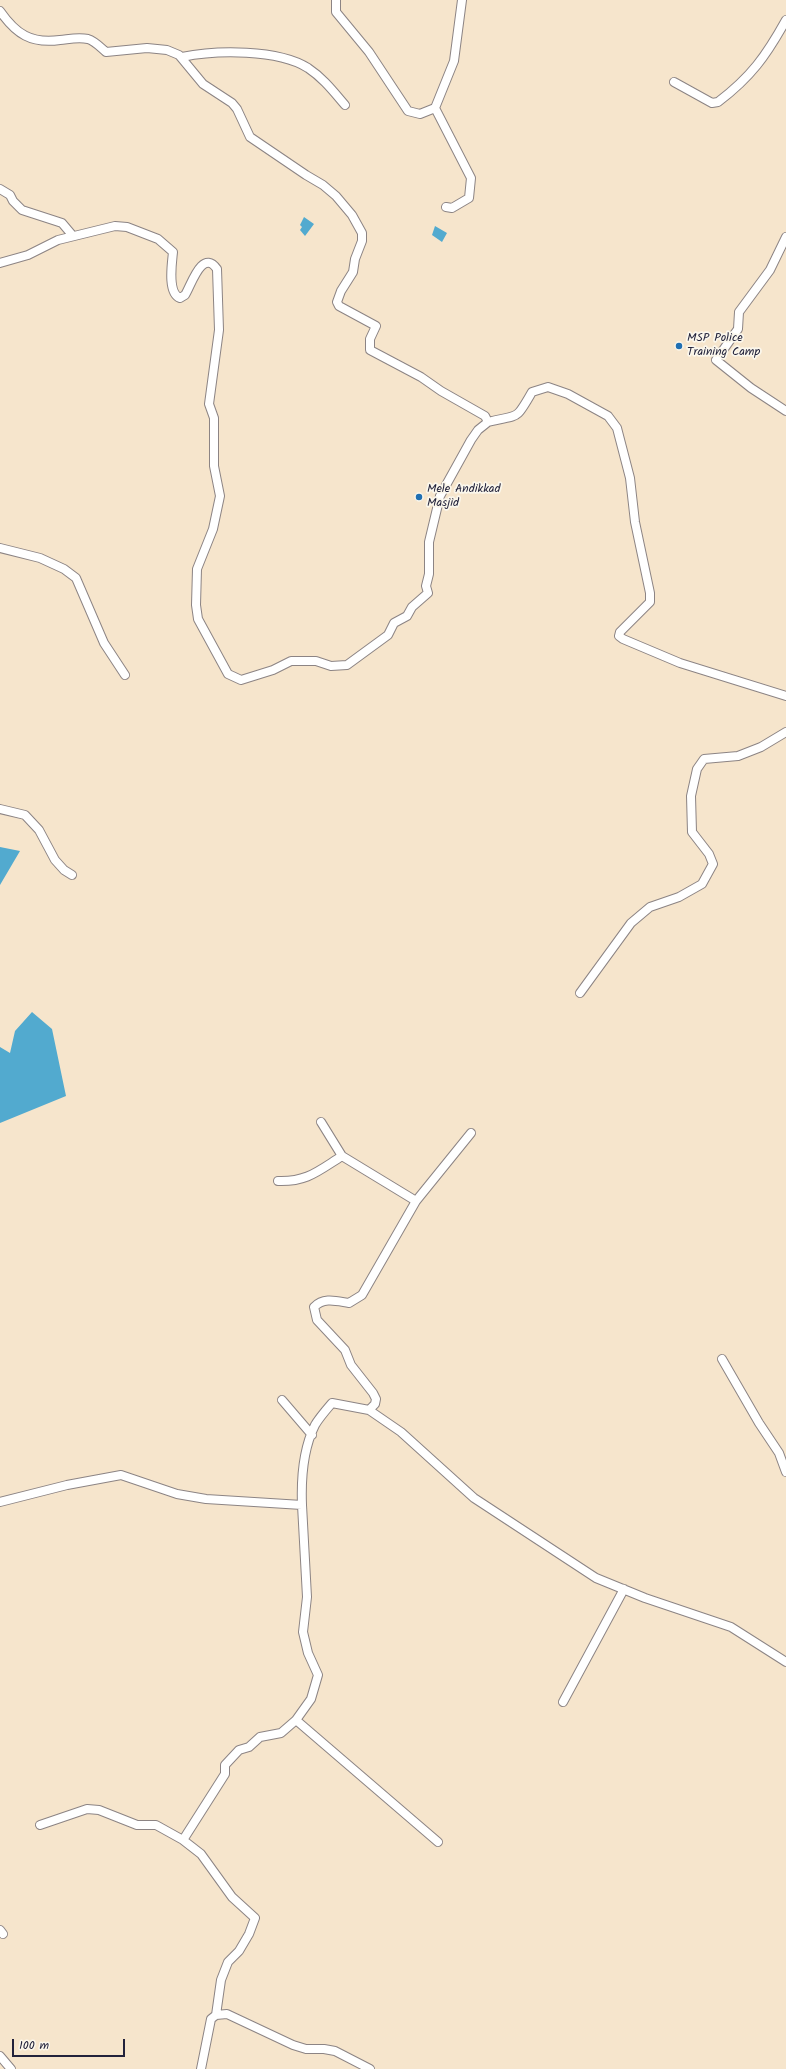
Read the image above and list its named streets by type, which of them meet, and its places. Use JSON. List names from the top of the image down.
{
  "places": ["MSP Police Training Camp", "Mele Andikkad Masjid"],
  "scale_bar": "100 m"
}
